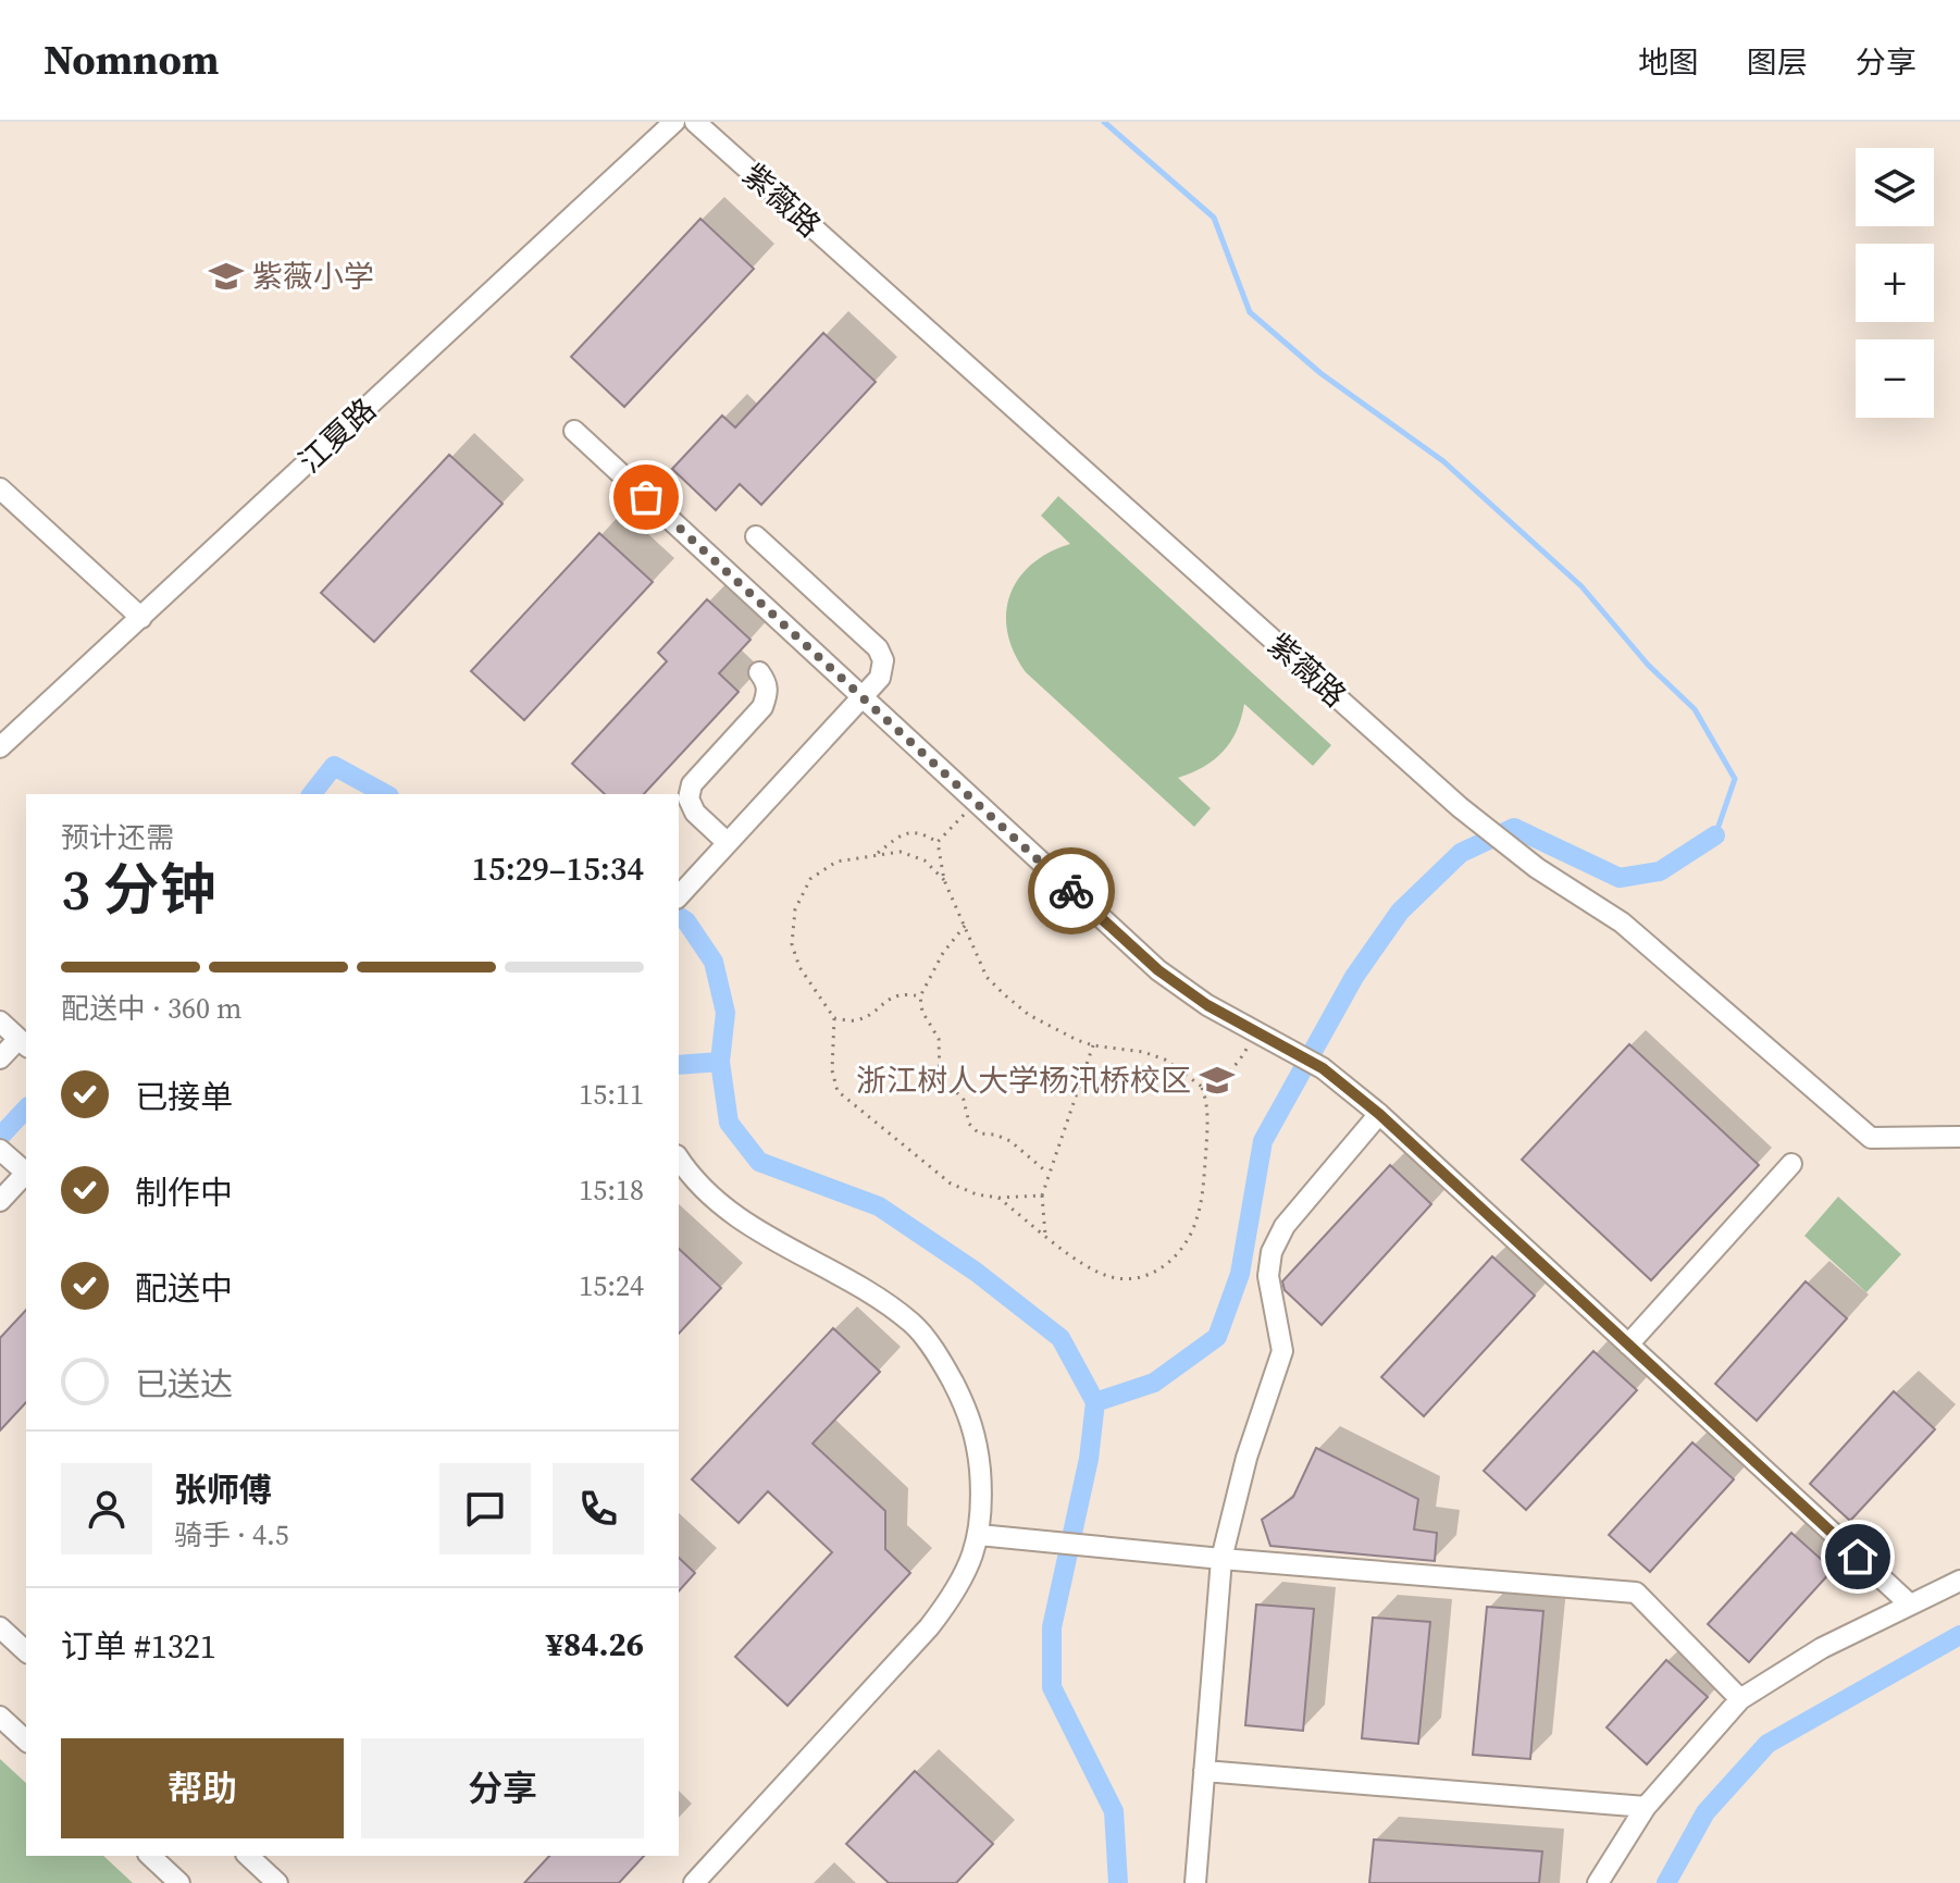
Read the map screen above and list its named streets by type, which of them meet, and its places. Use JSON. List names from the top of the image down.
{
  "streets": {
    "street": ["紫薇路", "江夏路"]
  },
  "places": {
    "school or university": ["紫薇小学", "浙江树人大学杨汛桥校区"]
  },
  "page": {
    "header": "Nomnom",
    "nav": ["地图", "图层", "分享"],
    "map_buttons": ["+", "−"],
    "heading": ["3 分钟", "预计还需", "15:29–15:34"],
    "panel": [
      "张师傅",
      "骑手 · 4.5",
      "订单 #1321",
      "¥84.26"
    ],
    "bar": "配送中 · 360 m",
    "list": [
      ["已接单", "15:11"],
      ["制作中", "15:18"],
      ["配送中", "15:24"],
      "已送达"
    ],
    "buttons": ["帮助", "分享"]
  }
}
